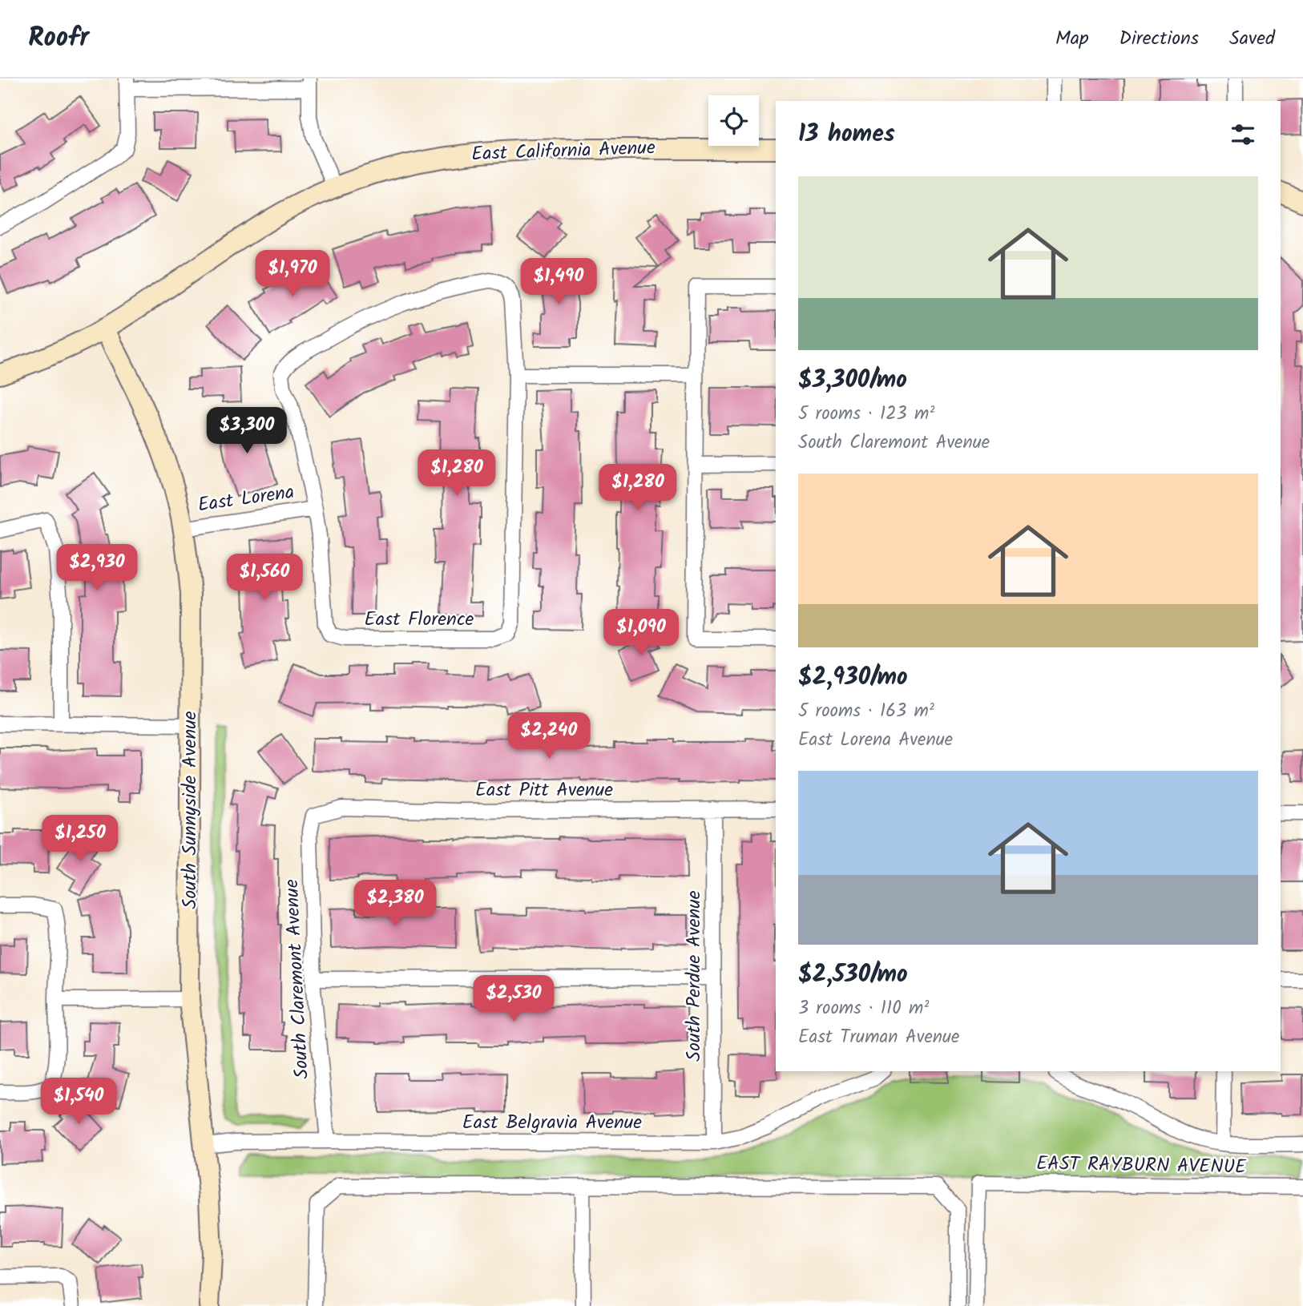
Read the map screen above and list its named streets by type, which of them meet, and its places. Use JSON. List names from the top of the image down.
{
  "streets": {
    "street": [
      "East California Avenue",
      "East Lorena",
      "East Florence",
      "East Pitt Avenue",
      "South Sunnyside Avenue",
      "South Perdue Avenue",
      "South Claremont Avenue",
      "East Belgravia Avenue",
      "EAST RAYBURN AVENUE"
    ]
  },
  "crossings": [
    ["East California Avenue", "South Sunnyside Avenue"],
    ["East Lorena", "East Florence"],
    ["East Lorena", "South Sunnyside Avenue"],
    ["East Pitt Avenue", "South Perdue Avenue"],
    ["East Pitt Avenue", "South Claremont Avenue"],
    ["South Sunnyside Avenue", "East Belgravia Avenue"],
    ["South Perdue Avenue", "East Belgravia Avenue"],
    ["South Claremont Avenue", "East Belgravia Avenue"]
  ],
  "page": {
    "header": "Roofr",
    "nav": ["Map", "Directions", "Saved"],
    "heading": "13 homes",
    "list": [
      {
        "name": "$3,300/mo",
        "note": "5 rooms · 123 m² · South Claremont Avenue"
      },
      {
        "name": "$2,930/mo",
        "note": "5 rooms · 163 m² · East Lorena Avenue"
      },
      {
        "name": "$2,530/mo",
        "note": "3 rooms · 110 m² · East Truman Avenue"
      }
    ],
    "price": [
      "$1,970",
      "$1,490",
      "$3,300",
      "$1,280",
      "$1,280",
      "$2,930",
      "$1,560",
      "$1,090",
      "$2,240",
      "$1,250",
      "$2,380",
      "$2,530",
      "$1,540"
    ]
  }
}
